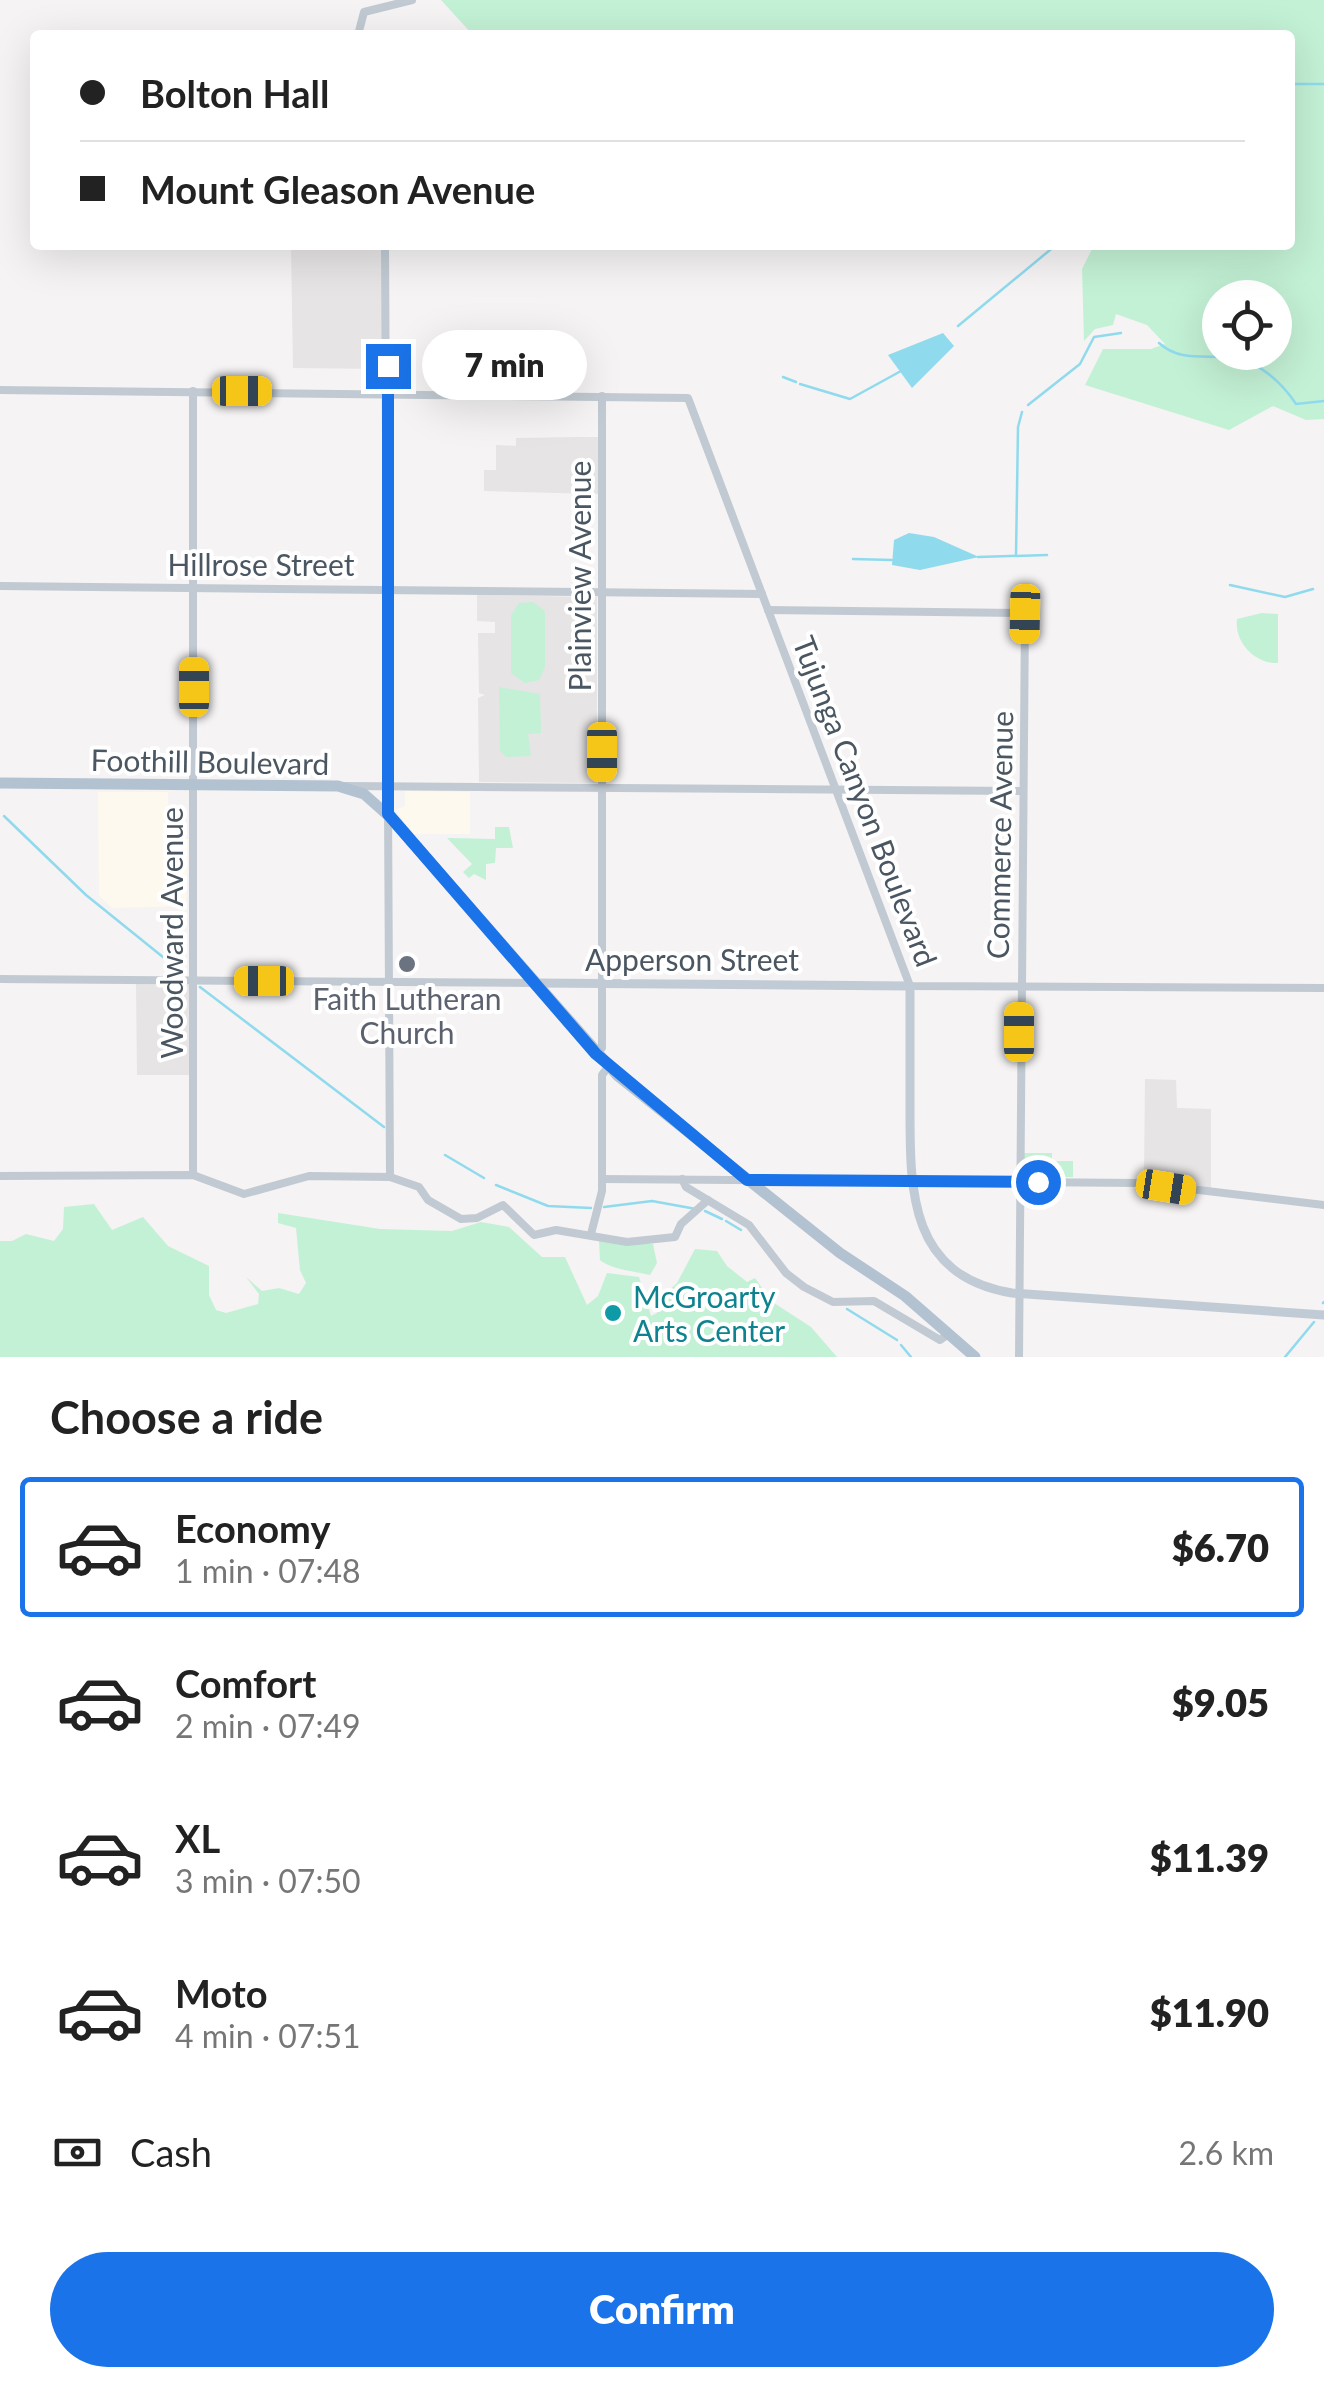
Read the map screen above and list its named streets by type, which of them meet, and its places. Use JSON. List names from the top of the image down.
{
  "streets": {
    "main road": ["Foothill Boulevard", "Tujunga Canyon Boulevard", "Apperson Street"],
    "street": [
      "Hillrose Street",
      "Plainview Avenue",
      "Commerce Avenue",
      "Woodward Avenue"
    ]
  },
  "crossings": [
    ["Hillrose Street", "Plainview Avenue"],
    ["Hillrose Street", "Tujunga Canyon Boulevard"],
    ["Hillrose Street", "Woodward Avenue"],
    ["Plainview Avenue", "Foothill Boulevard"],
    ["Plainview Avenue", "Tujunga Canyon Boulevard"],
    ["Plainview Avenue", "Apperson Street"],
    ["Foothill Boulevard", "Woodward Avenue"],
    ["Foothill Boulevard", "Apperson Street"],
    ["Tujunga Canyon Boulevard", "Commerce Avenue"],
    ["Tujunga Canyon Boulevard", "Apperson Street"],
    ["Commerce Avenue", "Apperson Street"],
    ["Woodward Avenue", "Apperson Street"]
  ],
  "places": ["Faith Lutheran Church", "McGroarty Arts Center"],
  "page": {
    "banner": ["Bolton Hall", "Mount Gleason Avenue"],
    "bubble": "7 min",
    "heading": "Choose a ride",
    "list": [
      {
        "name": "Economy",
        "note": "1 min · 07:48",
        "value": "$6.70"
      },
      {
        "name": "Comfort",
        "note": "2 min · 07:49",
        "value": "$9.05"
      },
      {
        "name": "XL",
        "note": "3 min · 07:50",
        "value": "$11.39"
      },
      {
        "name": "Moto",
        "note": "4 min · 07:51",
        "value": "$11.90"
      }
    ],
    "pay": ["Cash", "2.6 km"],
    "buttons": "Confirm"
  }
}
